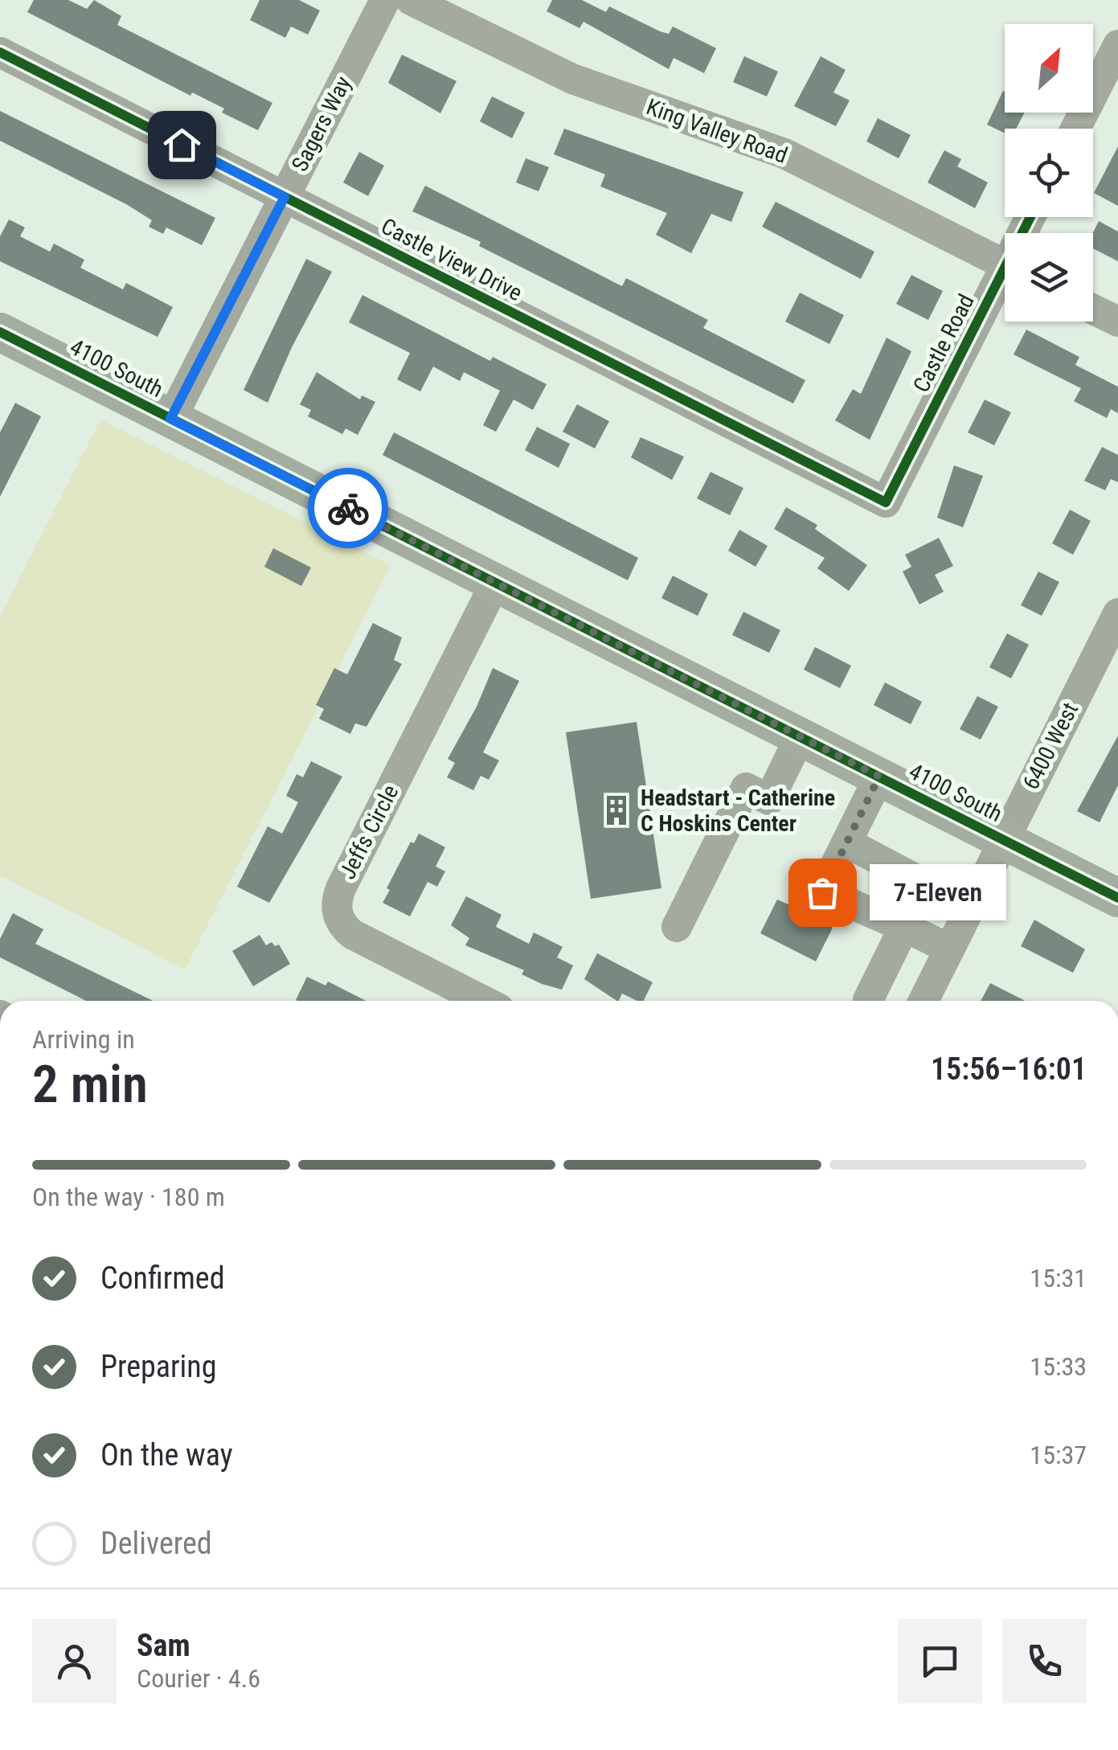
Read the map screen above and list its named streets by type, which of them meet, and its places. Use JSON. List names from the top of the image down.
{
  "streets": {
    "main road": ["4100 South"],
    "street": [
      "Sagers Way",
      "King Valley Road",
      "Castle View Drive",
      "Castle Road",
      "6400 West",
      "Jeffs Circle"
    ]
  },
  "crossings": [
    ["Sagers Way", "Castle View Drive"],
    ["Sagers Way", "4100 South"],
    ["Castle View Drive", "Castle Road"],
    ["4100 South", "6400 West"],
    ["4100 South", "Jeffs Circle"]
  ],
  "places": {
    "building": ["Headstart - Catherine C Hoskins Center"],
    "other": ["7-Eleven"]
  },
  "north": "top right",
  "page": {
    "bubble": "7-Eleven",
    "heading": ["2 min", "Arriving in", "15:56–16:01"],
    "panel": ["Sam", "Courier · 4.6"],
    "bar": "On the way · 180 m",
    "list": [
      ["Confirmed", "15:31"],
      ["Preparing", "15:33"],
      ["On the way", "15:37"],
      "Delivered"
    ]
  }
}
